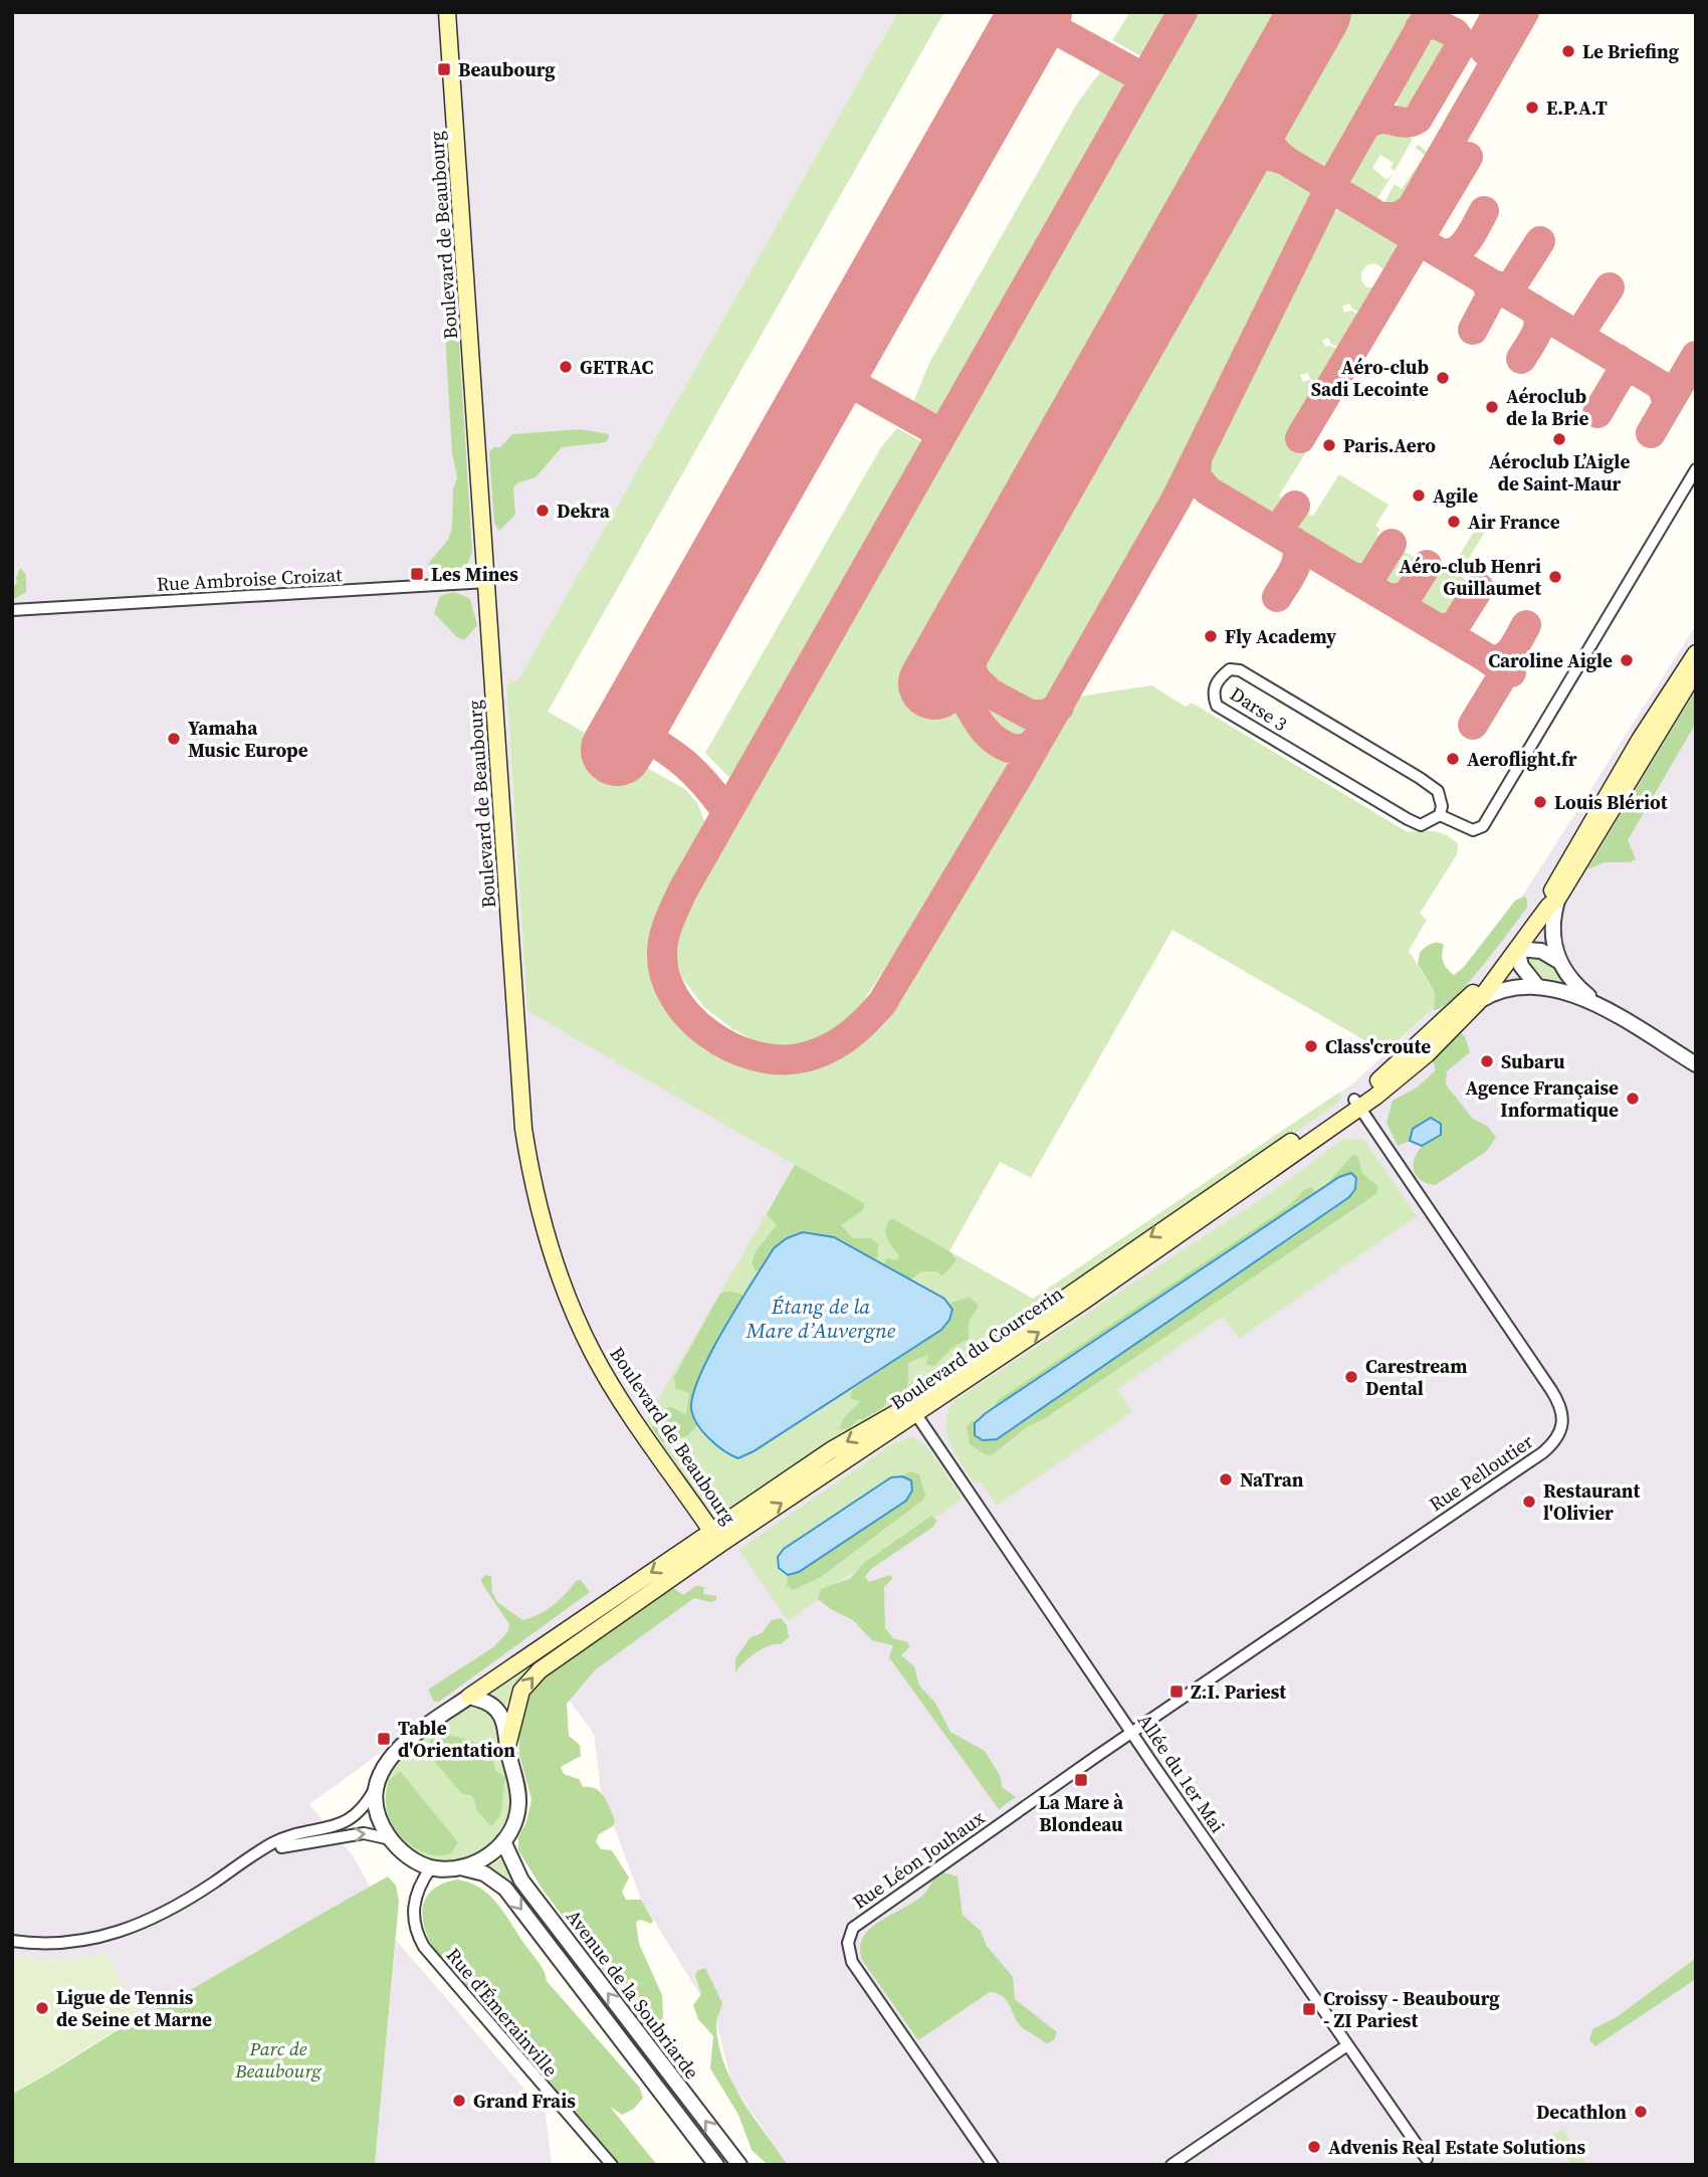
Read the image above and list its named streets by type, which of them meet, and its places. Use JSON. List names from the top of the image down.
{
  "streets": {
    "main road": ["Boulevard de Beaubourg", "Boulevard du Courcerin"],
    "street": [
      "Rue Ambroise Croizat",
      "Darse 3",
      "Rue Pelloutier",
      "Allée du 1er Mai",
      "Rue Léon Jouhaux",
      "Avenue de la Soubriarde",
      "Rue d'Émerainville"
    ]
  },
  "crossings": [
    ["Boulevard de Beaubourg", "Rue Ambroise Croizat"],
    ["Boulevard de Beaubourg", "Boulevard du Courcerin"],
    ["Boulevard du Courcerin", "Rue Pelloutier"],
    ["Boulevard du Courcerin", "Allée du 1er Mai"],
    ["Boulevard du Courcerin", "Avenue de la Soubriarde"],
    ["Boulevard du Courcerin", "Rue d'Émerainville"],
    ["Rue Pelloutier", "Allée du 1er Mai"],
    ["Rue Pelloutier", "Rue Léon Jouhaux"],
    ["Allée du 1er Mai", "Rue Léon Jouhaux"],
    ["Avenue de la Soubriarde", "Rue d'Émerainville"]
  ],
  "water": ["Étang de la Mare d’Auvergne"],
  "parks": ["Parc de Beaubourg"],
  "places": {
    "other": [
      "Le Briefing",
      "E.P.A.T",
      "GETRAC",
      "Aéro-club Sadi Lecointe",
      "Aéroclub de la Brie",
      "Aéroclub L’Aigle de Saint-Maur",
      "Paris.Aero",
      "Agile",
      "Dekra",
      "Air France",
      "Aéro-club Henri Guillaumet",
      "Fly Academy",
      "Caroline Aigle",
      "Yamaha Music Europe",
      "Aeroflight.fr",
      "Louis Blériot",
      "Class'croute",
      "Subaru",
      "Agence Française Informatique",
      "Carestream Dental",
      "NaTran",
      "Restaurant l'Olivier",
      "Ligue de Tennis de Seine et Marne",
      "Grand Frais",
      "Decathlon",
      "Advenis Real Estate Solutions"
    ],
    "transit": [
      "Beaubourg",
      "Les Mines",
      "Z.I. Pariest",
      "Table d'Orientation",
      "La Mare à Blondeau",
      "Croissy - Beaubourg - ZI Pariest"
    ]
  }
}
